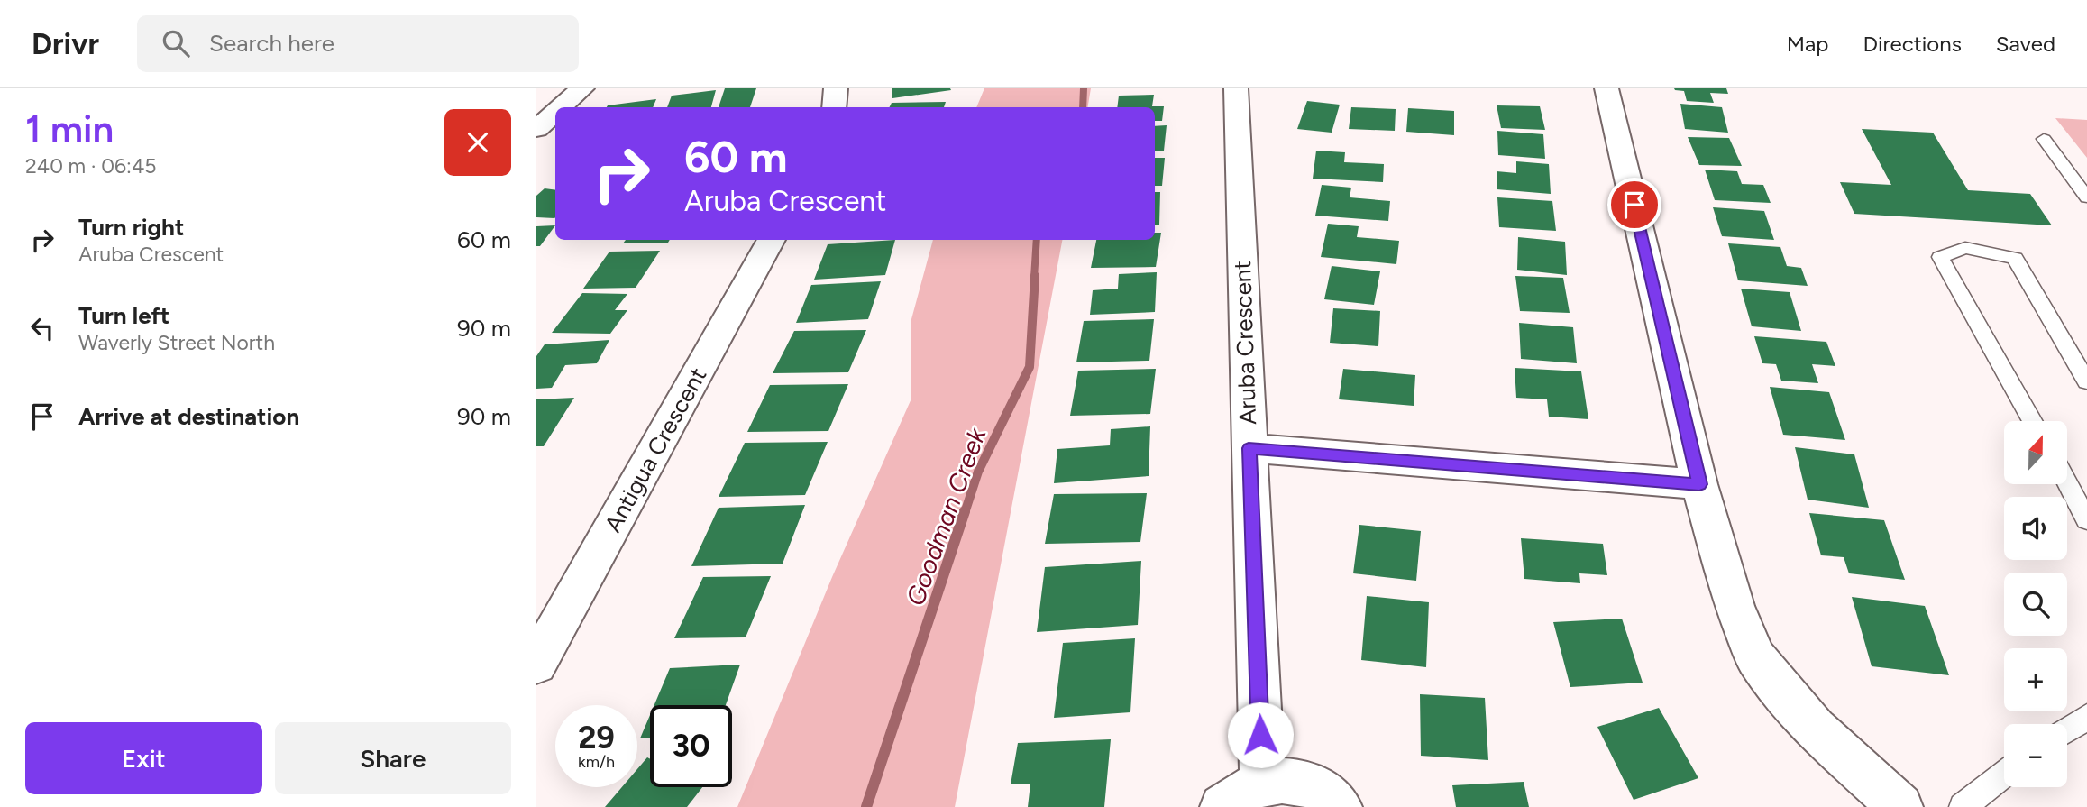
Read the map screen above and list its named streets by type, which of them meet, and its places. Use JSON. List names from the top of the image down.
{
  "streets": {
    "street": ["Aruba Crescent", "Antigua Crescent"]
  },
  "water": ["Goodman Creek"],
  "north": "top",
  "page": {
    "header": "Drivr",
    "search": "Search here",
    "nav": ["Map", "Directions", "Saved"],
    "heading": ["1 min", "240 m · 06:45"],
    "turn": ["60 m", "Aruba Crescent"],
    "list": [
      {
        "name": "Turn right",
        "note": "Aruba Crescent",
        "value": "60 m"
      },
      {
        "name": "Turn left",
        "note": "Waverly Street North",
        "value": "90 m"
      },
      {
        "name": "Arrive at destination",
        "value": "90 m"
      }
    ],
    "map_buttons": ["+", "−"],
    "speed": "29 km/h",
    "limit": "30",
    "buttons": ["Exit", "Share"]
  }
}
